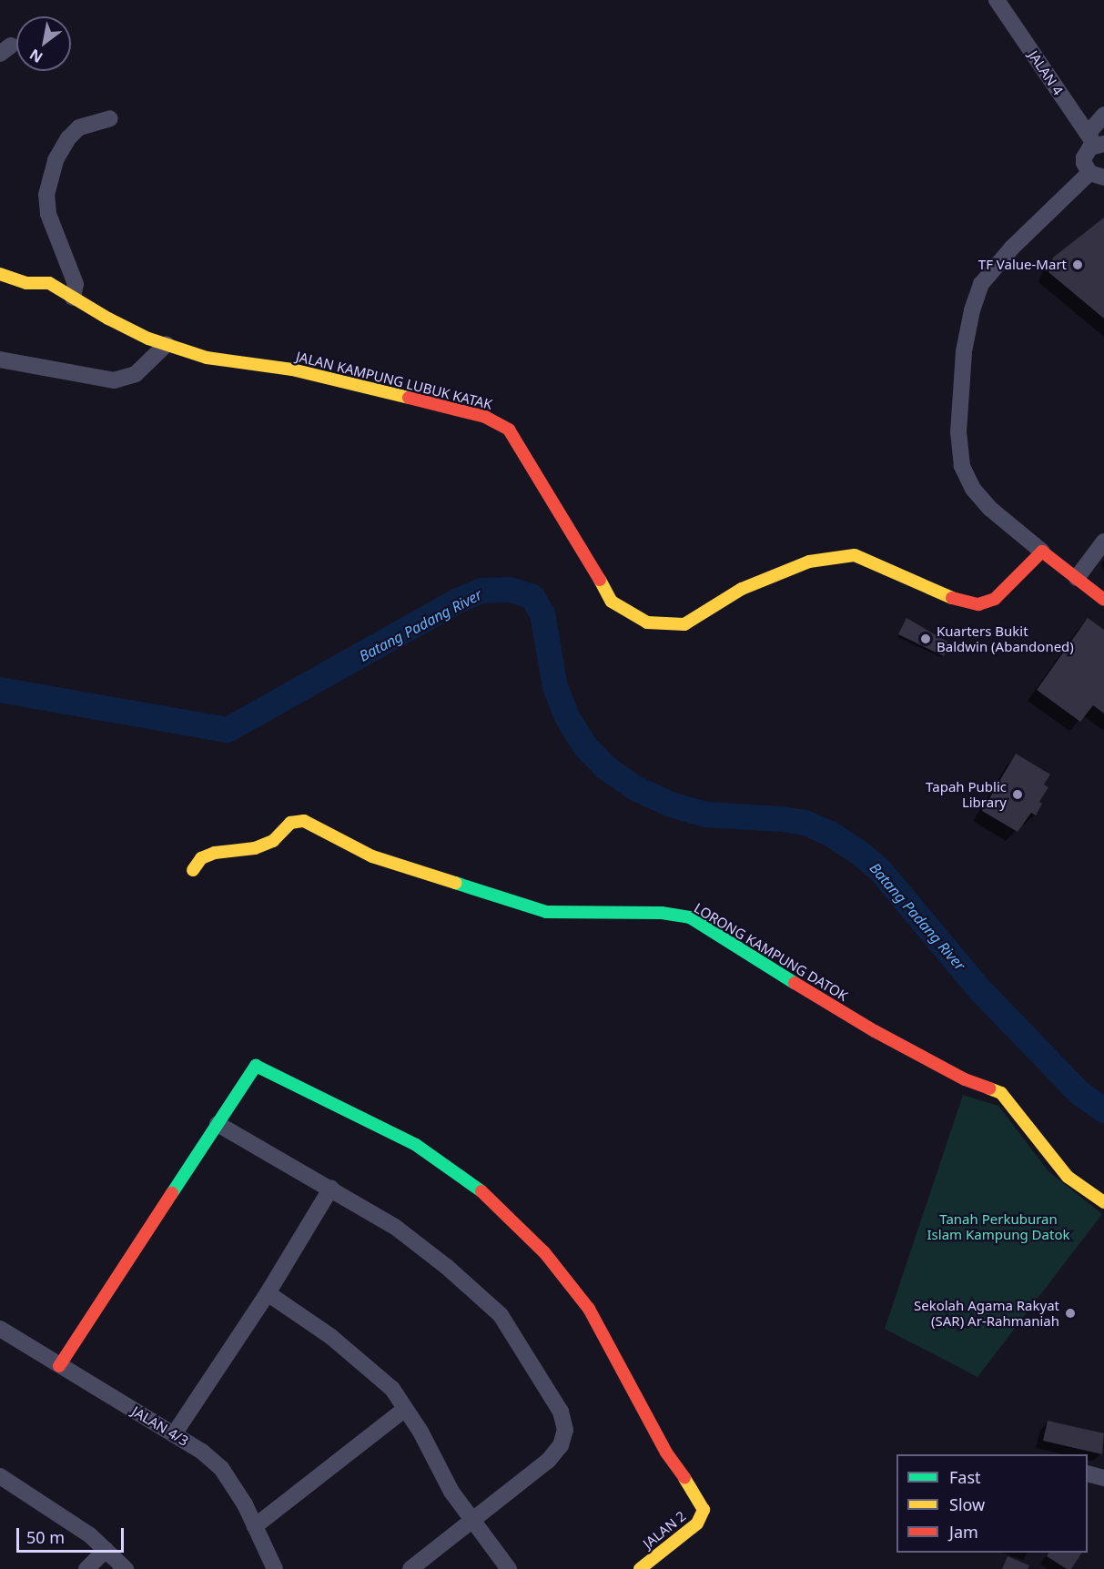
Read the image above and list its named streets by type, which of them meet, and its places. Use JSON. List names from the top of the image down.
{
  "streets": {
    "street": [
      "JALAN 4",
      "JALAN KAMPUNG LUBUK KATAK",
      "LORONG KAMPUNG DATOK",
      "JALAN 4/3",
      "JALAN 2"
    ]
  },
  "water": ["Batang Padang River"],
  "parks": ["Tanah Perkuburan Islam Kampung Datok"],
  "places": [
    "TF Value-Mart",
    "Kuarters Bukit Baldwin (Abandoned)",
    "Tapah Public Library",
    "Sekolah Agama Rakyat (SAR) Ar-Rahmaniah"
  ],
  "legend": ["Fast", "Slow", "Jam"],
  "scale_bar": "50 m",
  "north": "bottom left"
}
